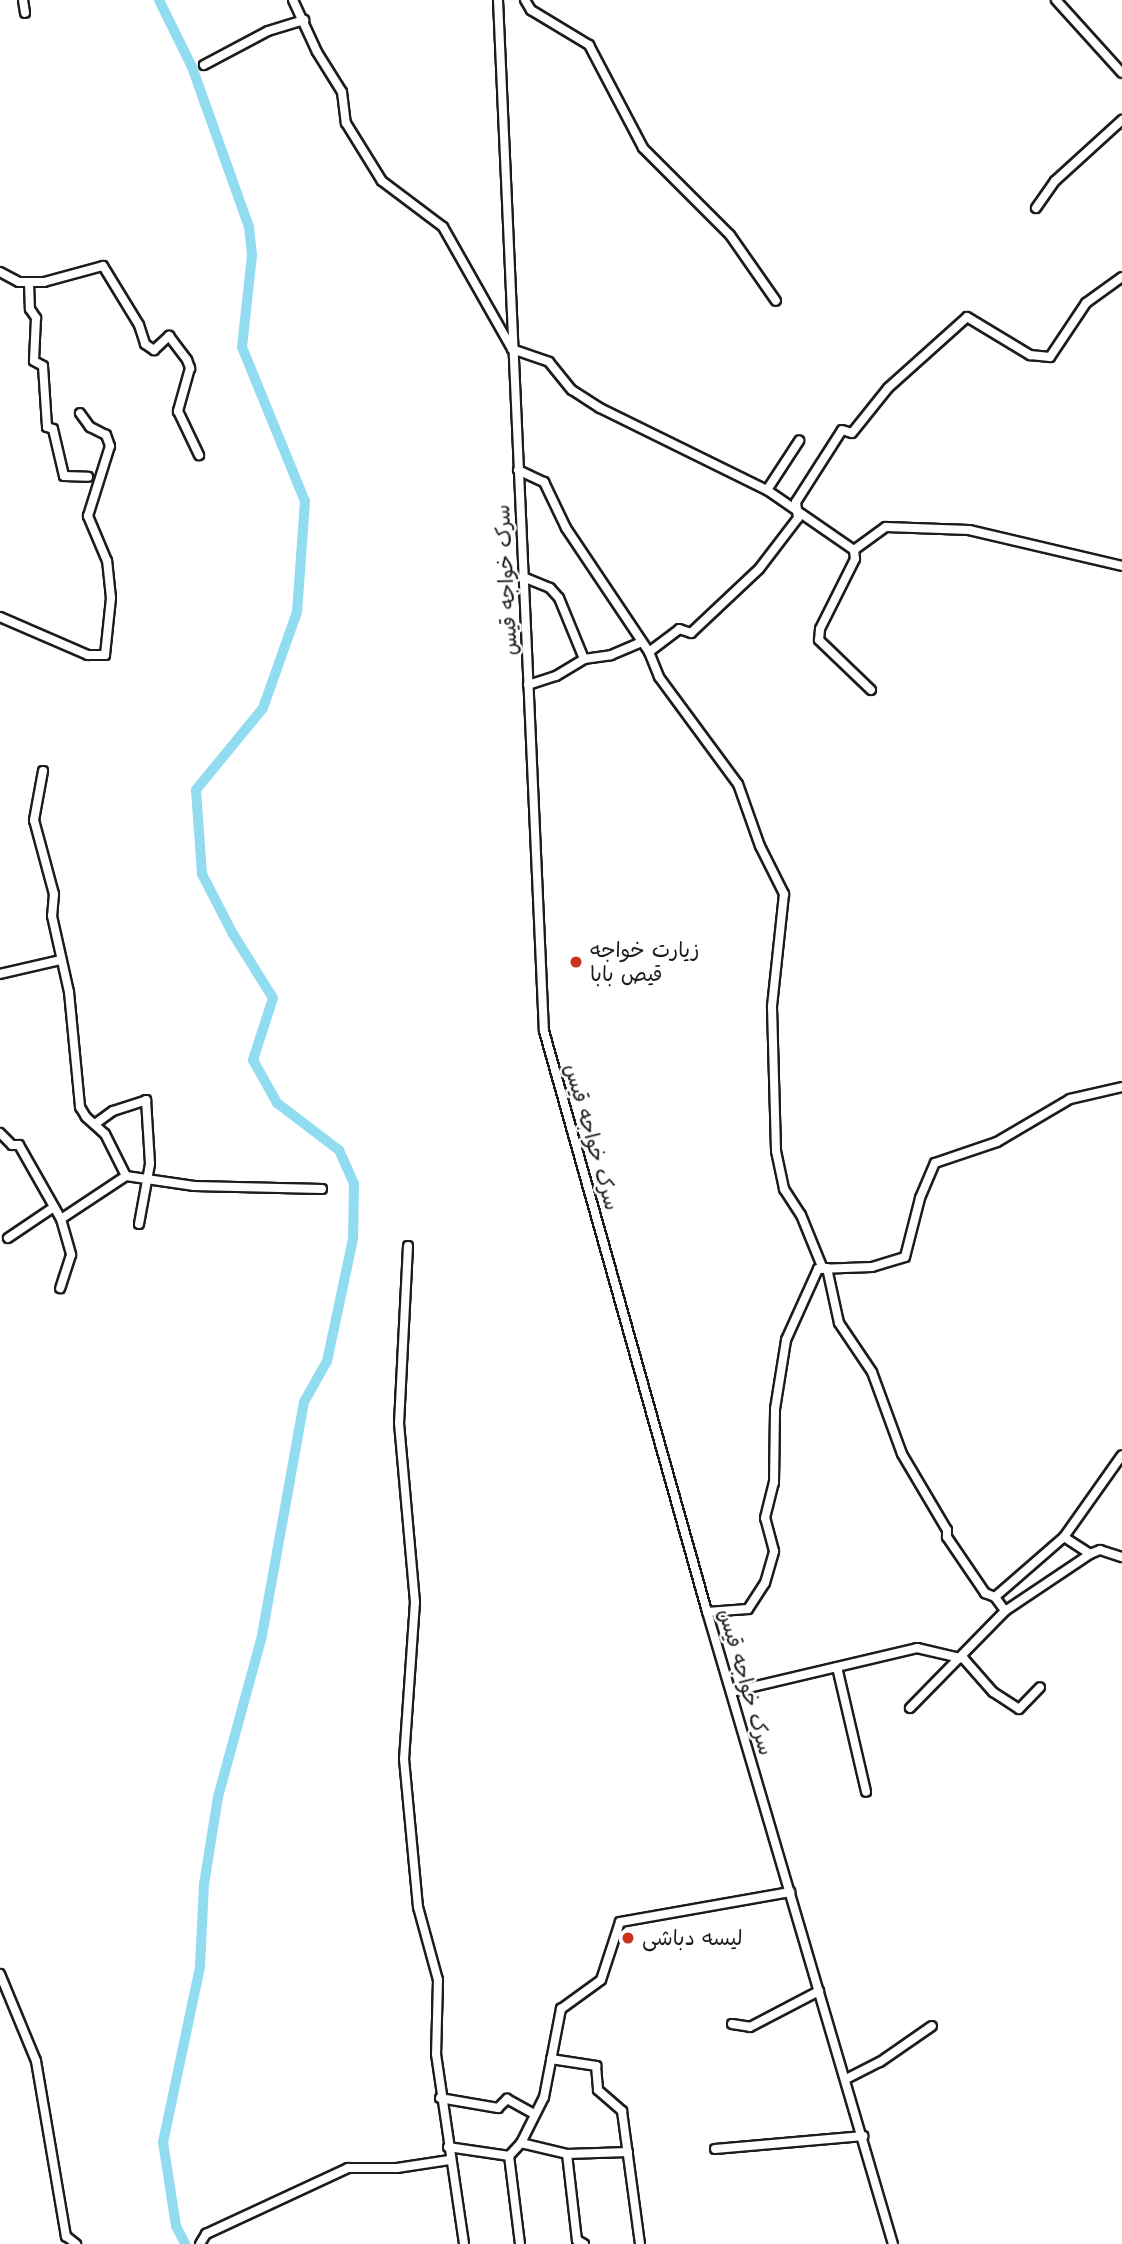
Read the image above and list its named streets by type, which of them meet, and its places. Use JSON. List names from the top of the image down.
{
  "streets": {
    "street": ["سرک خواجه قیس"]
  },
  "places": ["زیارت خواجه قیص بابا", "لیسه دباشی"]
}
